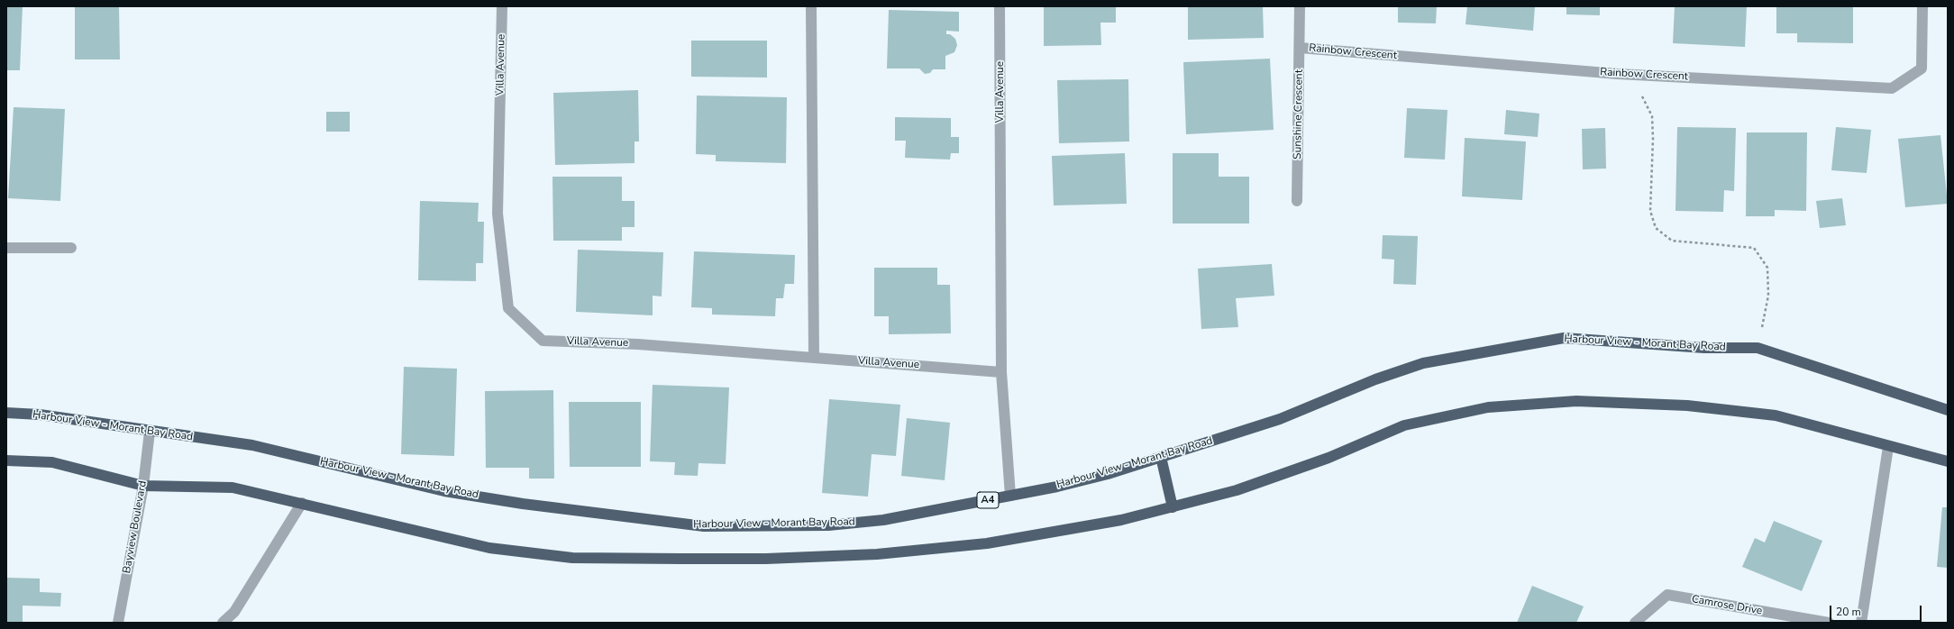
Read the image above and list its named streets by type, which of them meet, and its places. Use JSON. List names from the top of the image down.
{
  "streets": {
    "highway": ["Harbour View - Morant Bay Road", "A4"],
    "street": [
      "Rainbow Crescent",
      "Villa Avenue",
      "Sunshine Crescent",
      "Bayview Boulevard",
      "Camrose Drive"
    ]
  },
  "crossings": [
    ["Rainbow Crescent", "Sunshine Crescent"],
    ["Villa Avenue", "Harbour View - Morant Bay Road"],
    ["Harbour View - Morant Bay Road", "Bayview Boulevard"]
  ],
  "scale_bar": "20 m"
}
